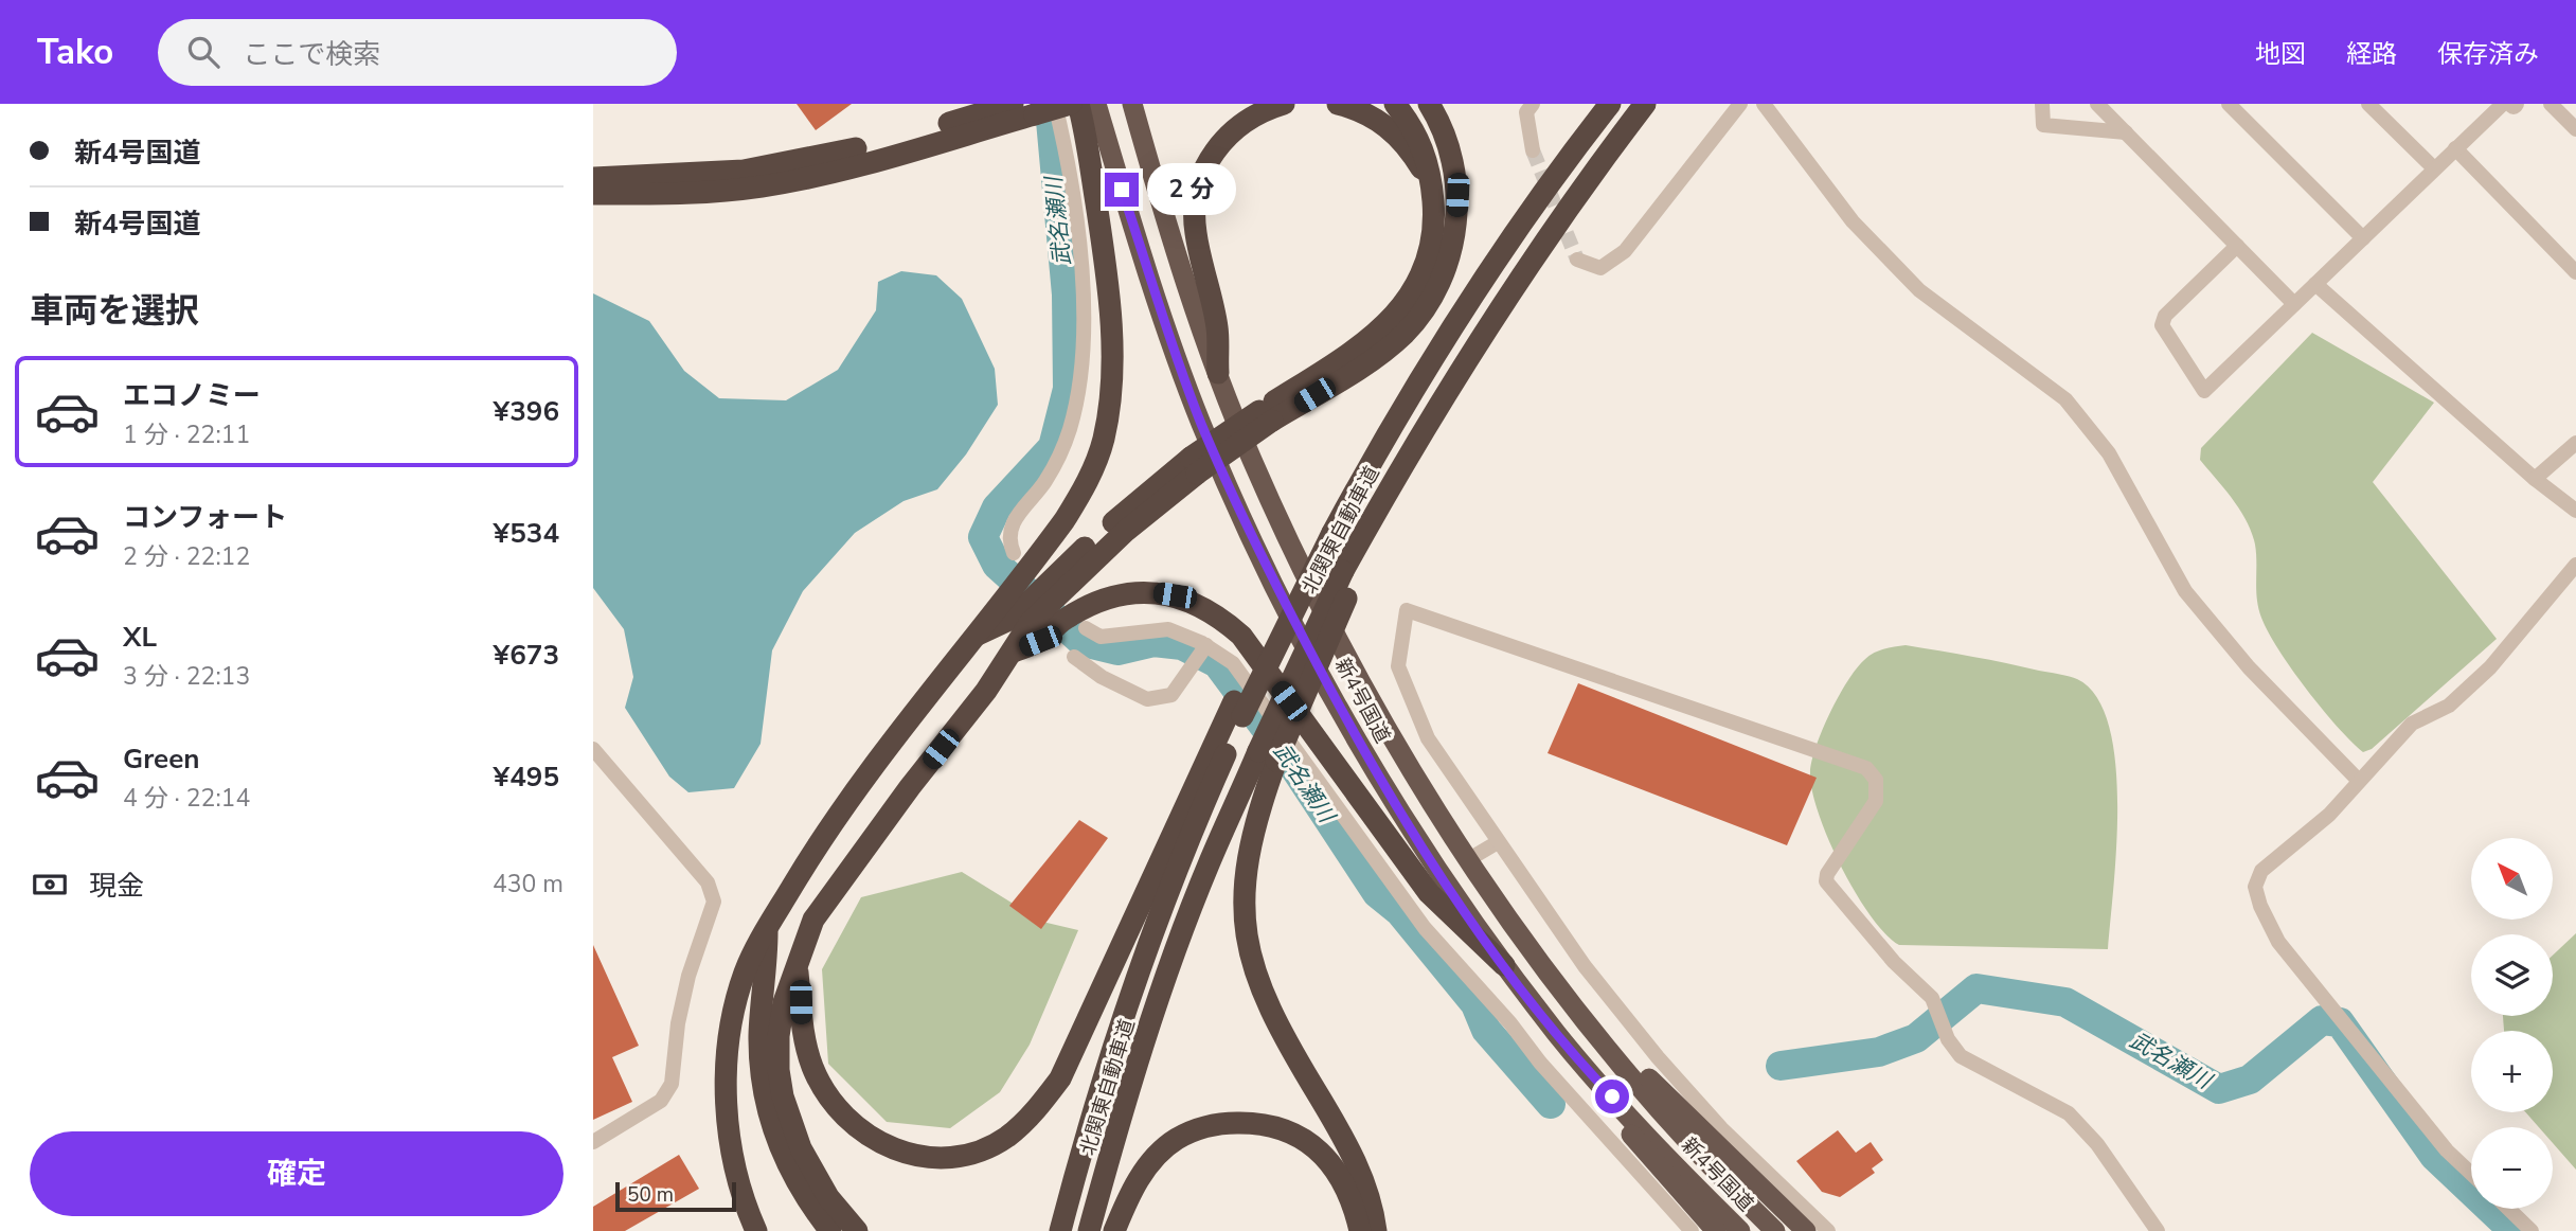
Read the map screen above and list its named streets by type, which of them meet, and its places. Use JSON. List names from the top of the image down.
{
  "streets": {
    "highway": ["北関東自動車道", "新4号国道"]
  },
  "water": ["武名瀬川"],
  "scale_bar": "50 m",
  "north": "top left",
  "page": {
    "header": "Tako",
    "search": "ここで検索",
    "nav": ["地図", "経路", "保存済み"],
    "banner": ["新4号国道", "新4号国道"],
    "bubble": "2 分",
    "heading": "車両を選択",
    "list": [
      {
        "name": "エコノミー",
        "note": "1 分 · 22:11",
        "value": "¥396"
      },
      {
        "name": "コンフォート",
        "note": "2 分 · 22:12",
        "value": "¥534"
      },
      {
        "name": "XL",
        "note": "3 分 · 22:13",
        "value": "¥673"
      },
      {
        "name": "Green",
        "note": "4 分 · 22:14",
        "value": "¥495"
      }
    ],
    "map_buttons": ["+", "−"],
    "pay": ["現金", "430 m"],
    "buttons": "確定",
    "scale": "50 m"
  }
}
